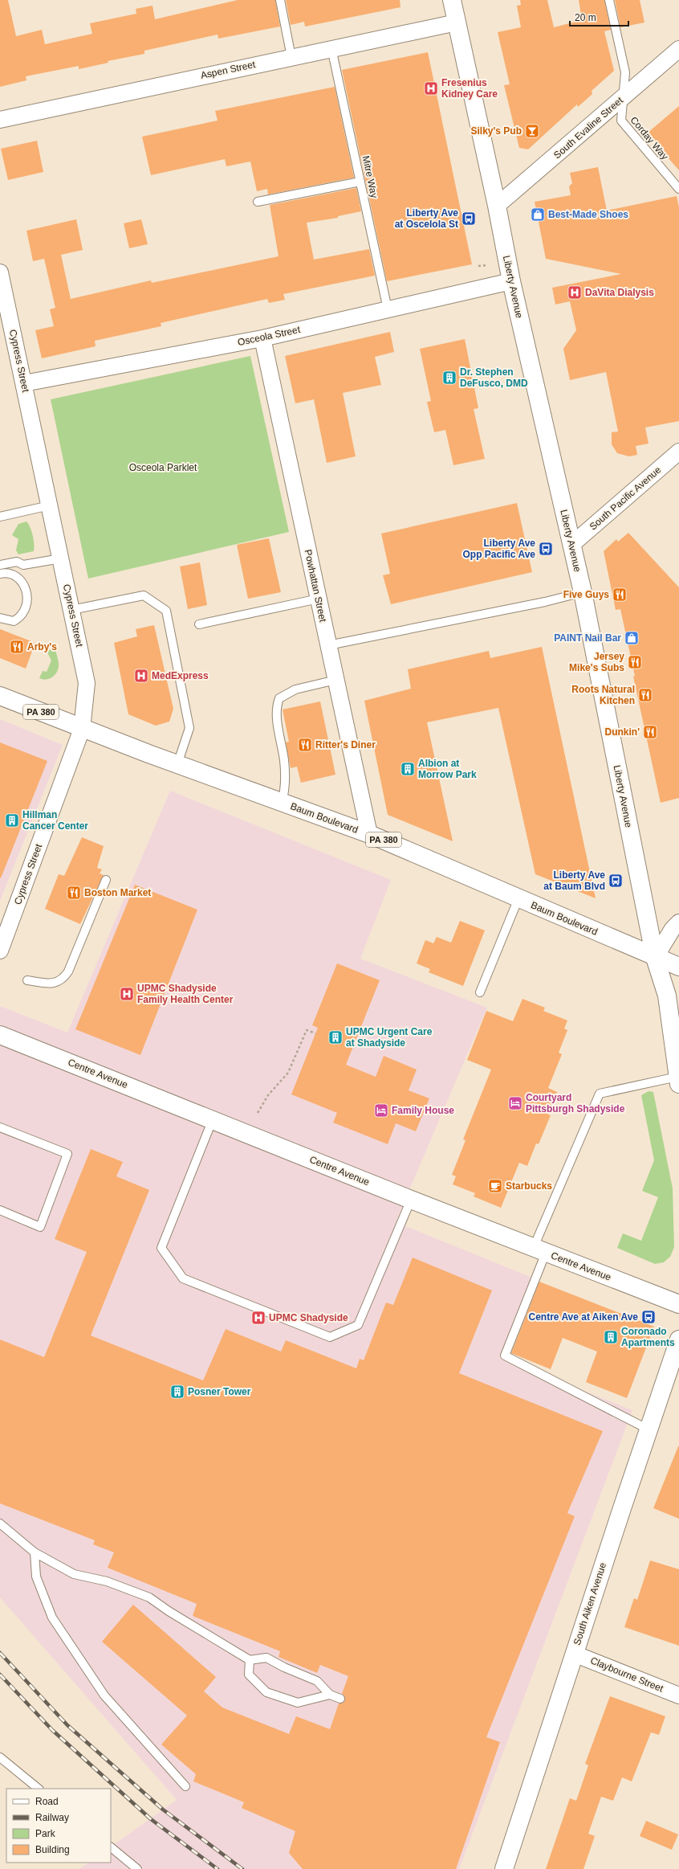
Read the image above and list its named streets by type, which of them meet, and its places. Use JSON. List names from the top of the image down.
{
  "streets": {
    "main road": [
      "Liberty Avenue",
      "PA 380",
      "Baum Boulevard",
      "Centre Avenue",
      "South Aiken Avenue"
    ],
    "street": [
      "Aspen Street",
      "South Evaline Street",
      "Osceola Street",
      "Cypress Street",
      "South Pacific Avenue",
      "Powhattan Street",
      "Claybourne Street"
    ],
    "lane": ["Corday Way", "Mitre Way"]
  },
  "crossings": [
    ["Aspen Street", "Mitre Way"],
    ["Aspen Street", "Liberty Avenue"],
    ["South Evaline Street", "Corday Way"],
    ["South Evaline Street", "Liberty Avenue"],
    ["Mitre Way", "Osceola Street"],
    ["Liberty Avenue", "Osceola Street"],
    ["Liberty Avenue", "South Pacific Avenue"],
    ["Liberty Avenue", "Baum Boulevard"],
    ["Osceola Street", "Cypress Street"],
    ["Osceola Street", "Powhattan Street"],
    ["Cypress Street", "Baum Boulevard"],
    ["Powhattan Street", "Baum Boulevard"],
    ["South Aiken Avenue", "Claybourne Street"]
  ],
  "parks": ["Osceola Parklet"],
  "places": {
    "hospital": [
      "Fresenius Kidney Care",
      "DaVita Dialysis",
      "MedExpress",
      "UPMC Shadyside Family Health Center",
      "UPMC Shadyside"
    ],
    "bar": ["Silky's Pub"],
    "shop": ["Best-Made Shoes", "PAINT Nail Bar"],
    "bus stop": [
      "Liberty Ave at Oscelola St",
      "Liberty Ave Opp Pacific Ave",
      "Liberty Ave at Baum Blvd",
      "Centre Ave at Aiken Ave"
    ],
    "building": [
      "Dr. Stephen DeFusco, DMD",
      "Albion at Morrow Park",
      "Hillman Cancer Center",
      "UPMC Urgent Care at Shadyside",
      "Coronado Apartments",
      "Posner Tower"
    ],
    "restaurant": [
      "Five Guys",
      "Arby's",
      "Jersey Mike's Subs",
      "Roots Natural Kitchen",
      "Dunkin'",
      "Ritter's Diner",
      "Boston Market"
    ],
    "hotel": ["Courtyard Pittsburgh Shadyside", "Family House"],
    "cafe": ["Starbucks"]
  },
  "legend": [
    "Road",
    "Railway",
    "Park",
    "Building"
  ],
  "scale_bar": "20 m"
}
